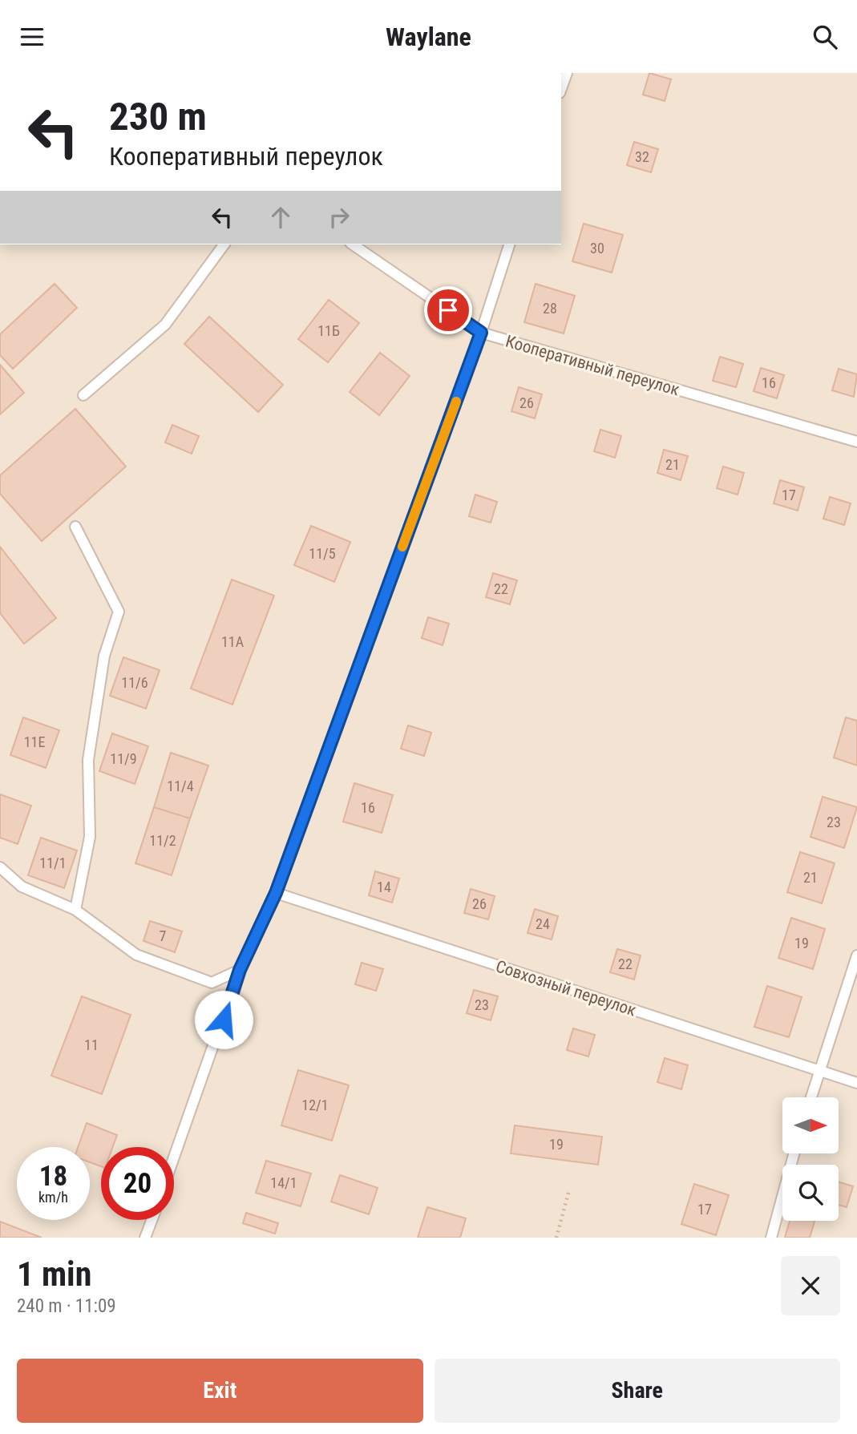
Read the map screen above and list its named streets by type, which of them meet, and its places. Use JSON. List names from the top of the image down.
{
  "streets": {
    "lane": ["Кооперативный переулок", "Совхозный переулок"]
  },
  "house_numbers": [
    "32",
    "30",
    "28",
    "11Б",
    "16",
    "26",
    "21",
    "17",
    "11/5",
    "22",
    "11А",
    "11/6",
    "11Е",
    "11/9",
    "11/4",
    "16",
    "23",
    "11/2",
    "11/1",
    "21",
    "14",
    "26",
    "24",
    "7",
    "19",
    "22",
    "23",
    "11",
    "12/1",
    "19",
    "14/1",
    "17"
  ],
  "north": "right",
  "page": {
    "header": "Waylane",
    "turn": ["230 m", "Кооперативный переулок"],
    "speed": "18 km/h",
    "limit": "20",
    "heading": ["1 min", "240 m · 11:09"],
    "buttons": ["Exit", "Share"]
  }
}
